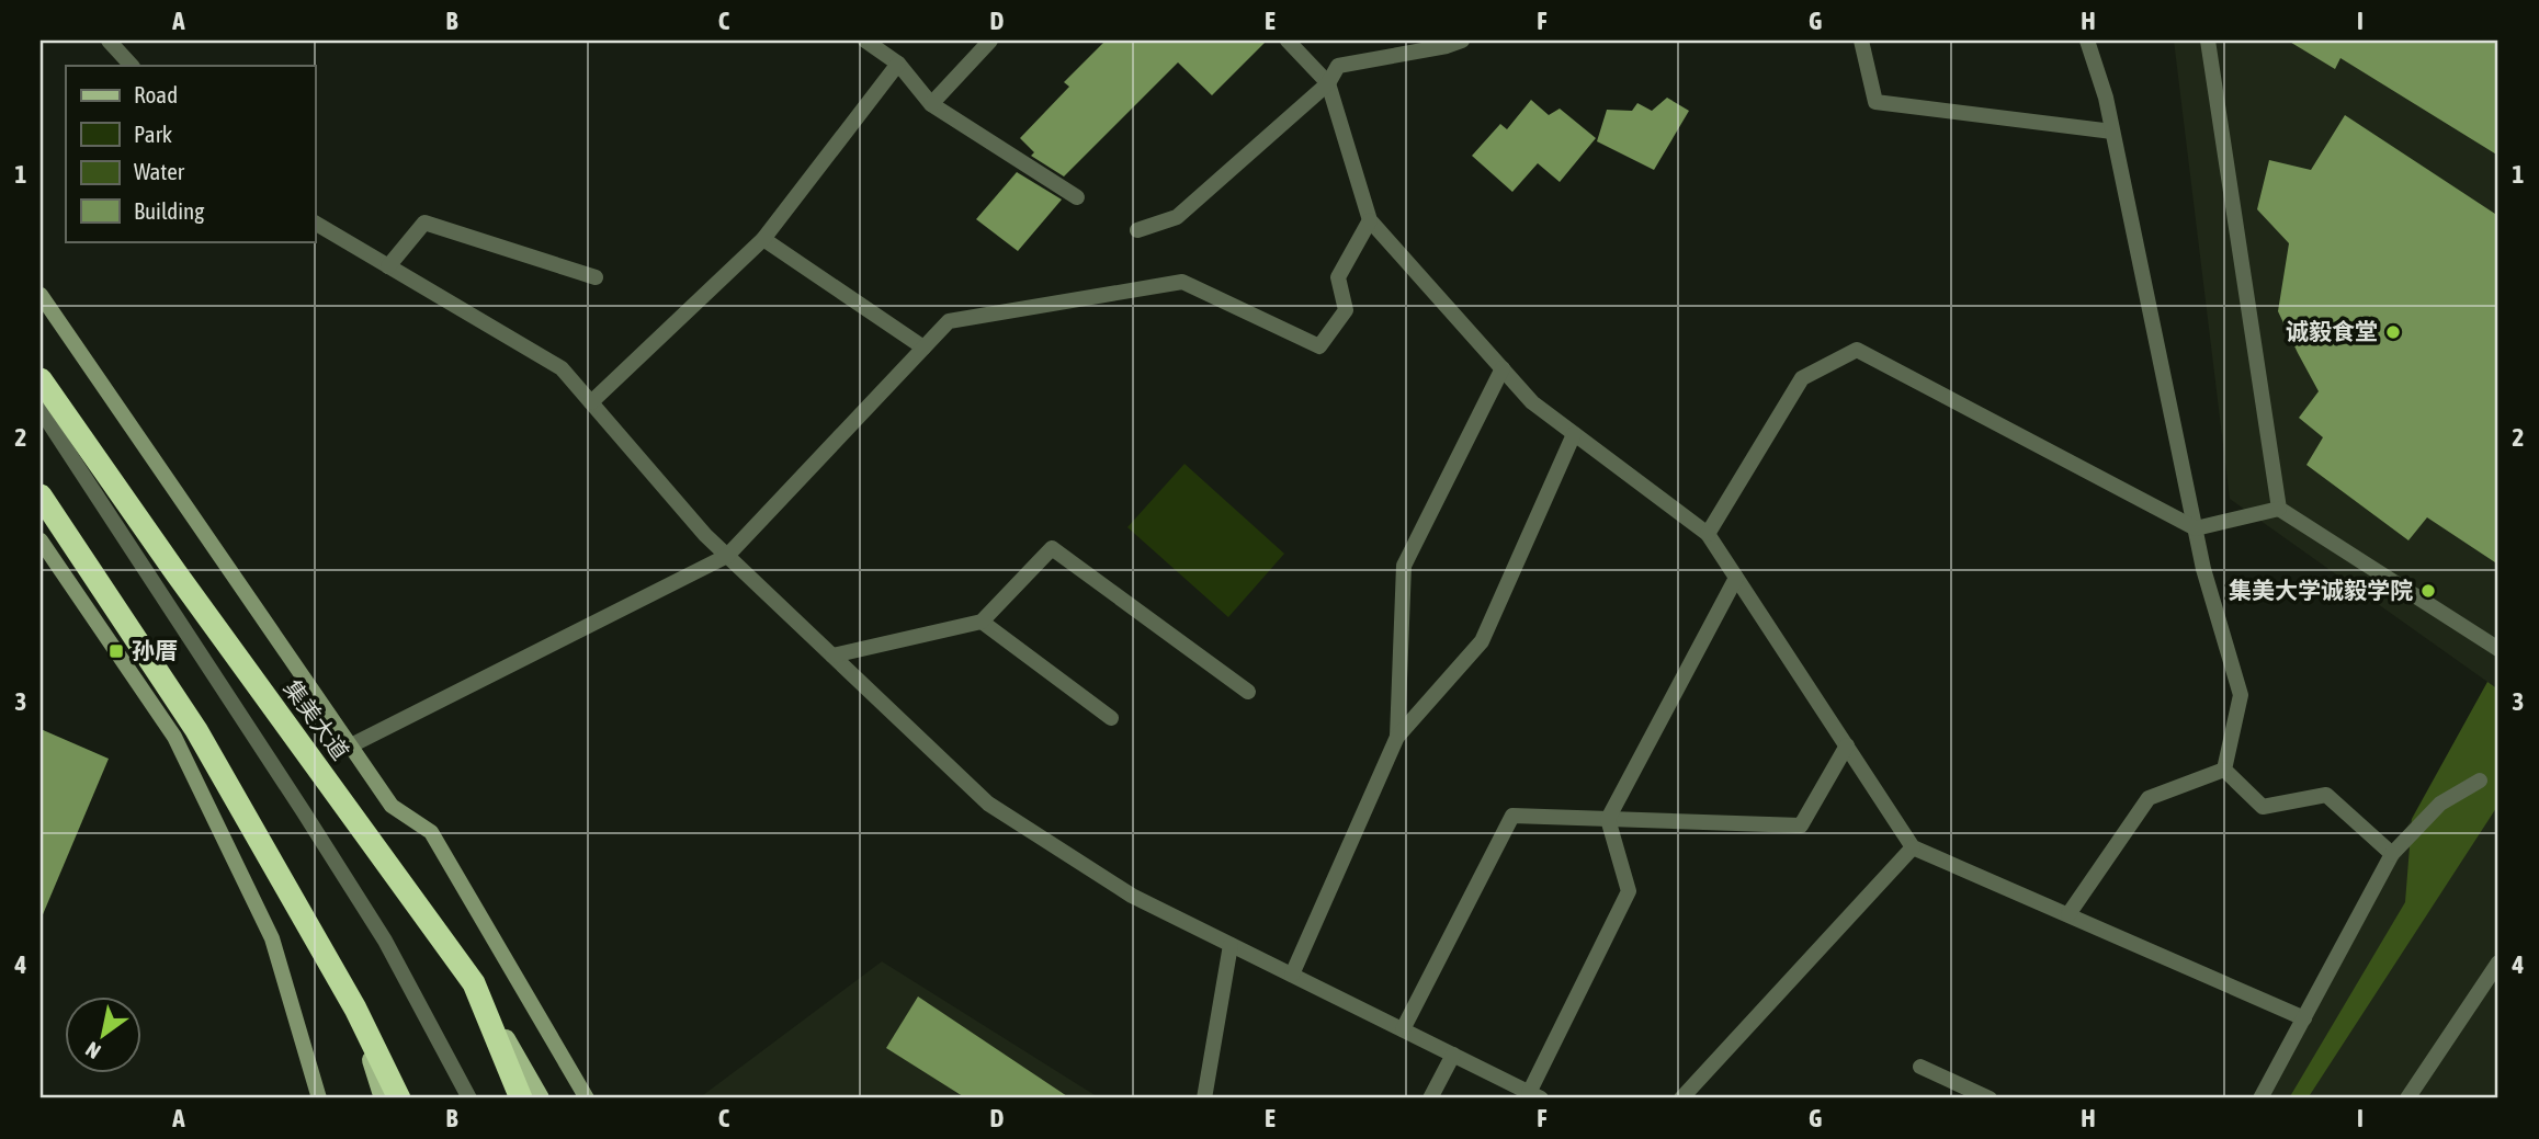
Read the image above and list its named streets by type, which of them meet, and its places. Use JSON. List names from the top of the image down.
{
  "streets": {
    "highway": ["集美大道"]
  },
  "places": {
    "other": ["诚毅食堂", "集美大学诚毅学院"],
    "transit": ["孙厝"]
  },
  "legend": [
    "Road",
    "Park",
    "Water",
    "Building"
  ],
  "north": "bottom left",
  "grid": {
    "columns": [
      "A",
      "B",
      "C",
      "D",
      "E",
      "F",
      "G",
      "H",
      "I"
    ],
    "rows": [
      "1",
      "2",
      "3",
      "4"
    ]
  }
}
